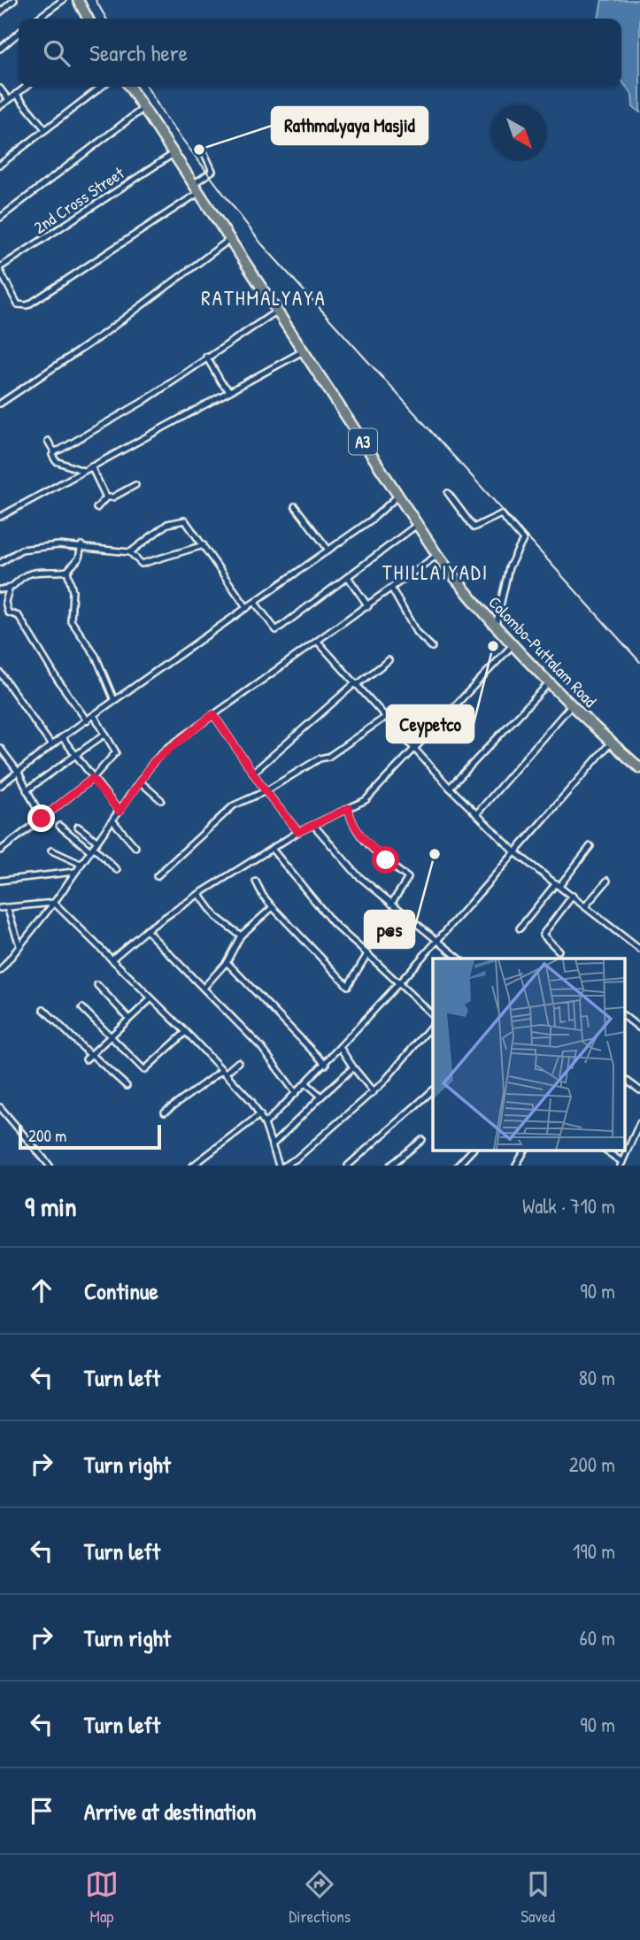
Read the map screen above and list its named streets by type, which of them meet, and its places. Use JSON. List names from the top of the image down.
{
  "streets": {
    "highway": ["A3", "Colombo-Puttalam Road"],
    "street": ["2nd Cross Street"]
  },
  "crossings": [
    ["2nd Cross Street", "Colombo-Puttalam Road"]
  ],
  "districts": ["RATHMALYAYA", "THILLAIYADI"],
  "places": ["Rathmalyaya Masjid", "Ceypetco", "p@s"],
  "scale_bar": "200 m",
  "north": "bottom right",
  "page": {
    "search": "Search here",
    "scale": "200 m",
    "heading": ["9 min", "Walk · 710 m"],
    "list": [
      ["Continue", "90 m"],
      ["Turn left", "80 m"],
      ["Turn right", "200 m"],
      ["Turn left", "190 m"],
      ["Turn right", "60 m"],
      ["Turn left", "90 m"],
      "Arrive at destination"
    ],
    "nav": ["Map", "Directions", "Saved"]
  }
}
